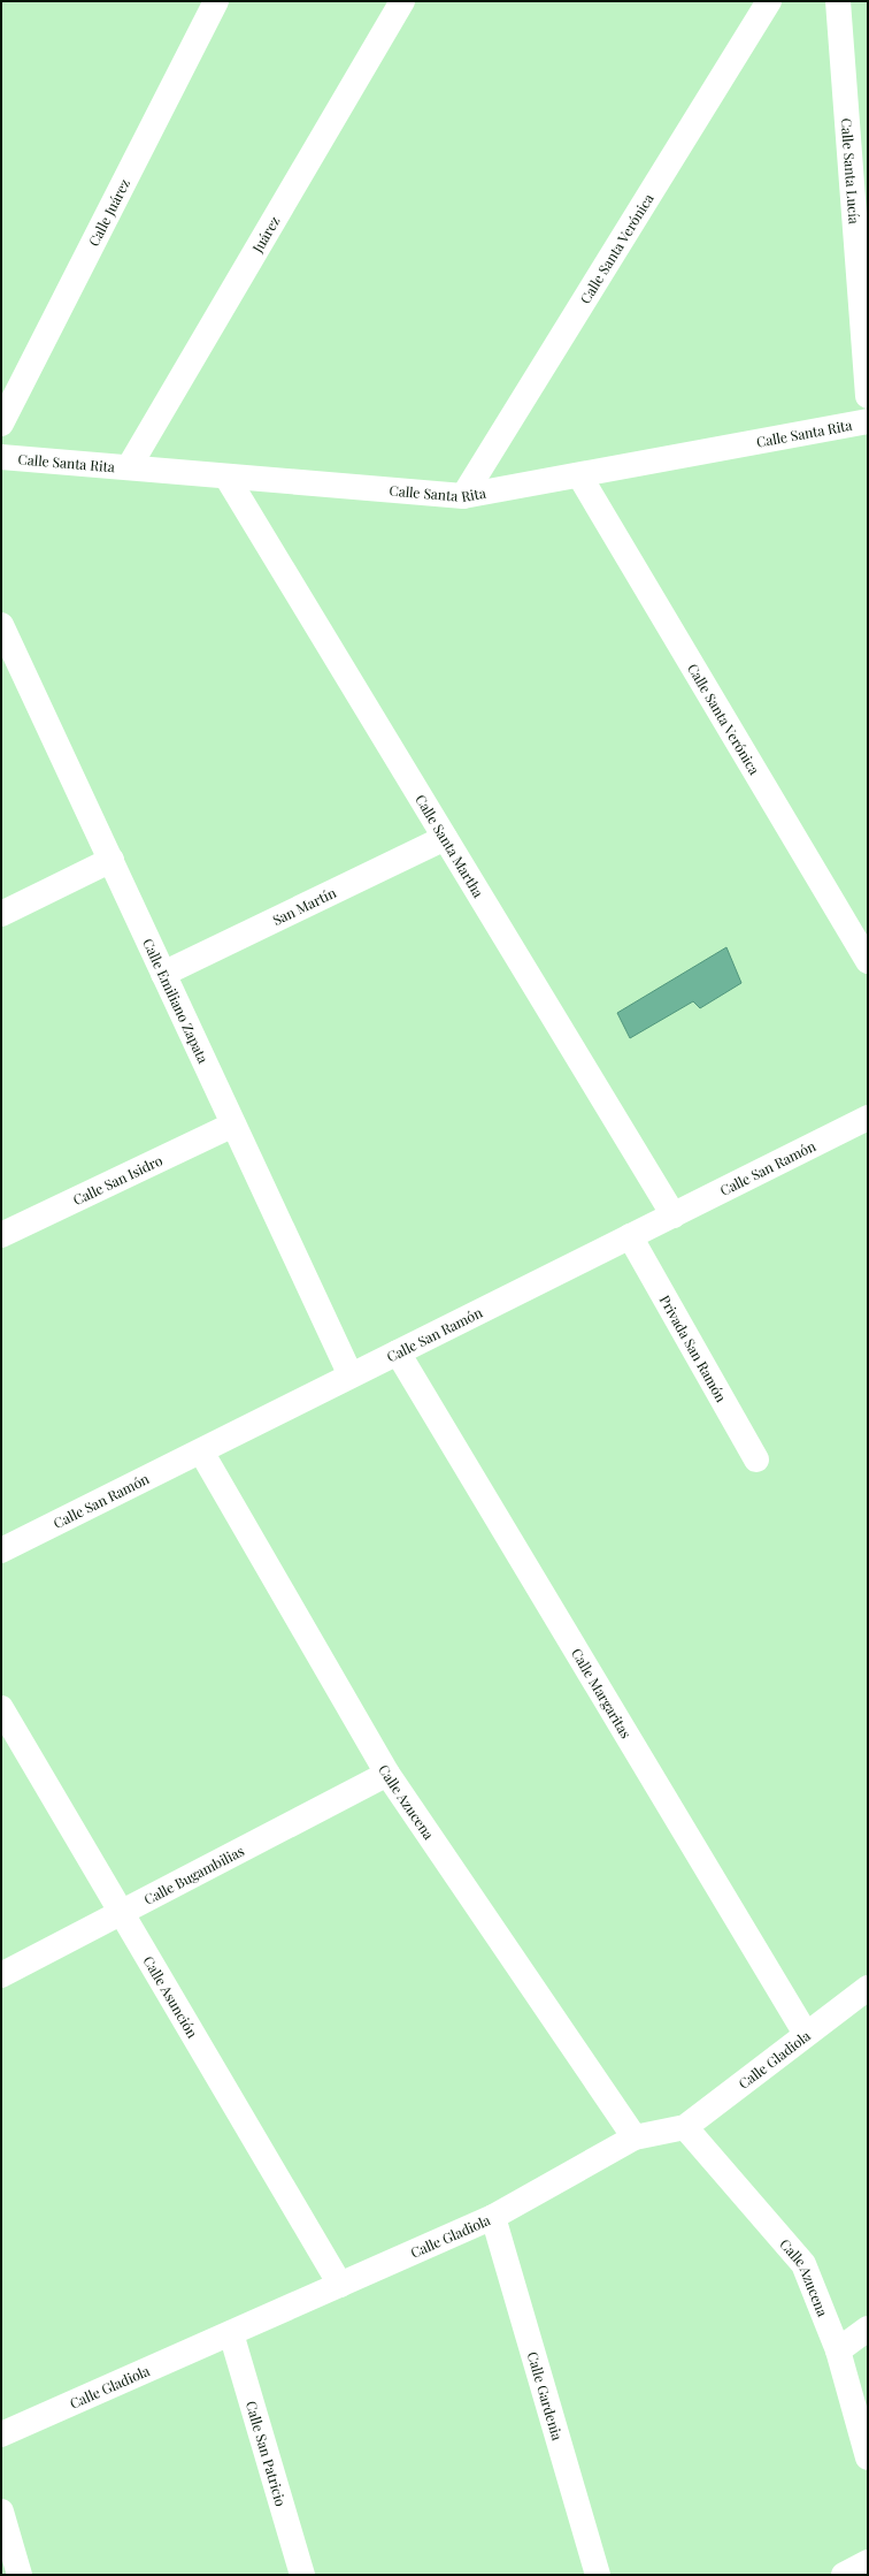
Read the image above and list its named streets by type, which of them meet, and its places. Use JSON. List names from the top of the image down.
{
  "streets": {
    "street": [
      "Calle Santa Lucía",
      "Calle Juárez",
      "Juárez",
      "Calle Santa Verónica",
      "Calle Santa Rita",
      "Calle Santa Martha",
      "San Martín",
      "Calle Emiliano Zapata",
      "Calle San Ramón",
      "Calle San Isidro",
      "Privada San Ramón",
      "Calle Margaritas",
      "Calle Azucena",
      "Calle Bugambilias",
      "Calle Asunción",
      "Calle Gladiola",
      "Calle Gardenia",
      "Calle San Patricio"
    ]
  },
  "crossings": [
    ["Juárez", "Calle Santa Rita"],
    ["Calle Santa Verónica", "Calle Santa Rita"],
    ["Calle Santa Rita", "Calle Santa Martha"],
    ["Calle Santa Martha", "San Martín"],
    ["Calle Santa Martha", "Calle San Ramón"],
    ["San Martín", "Calle Emiliano Zapata"],
    ["Calle Emiliano Zapata", "Calle San Ramón"],
    ["Calle Emiliano Zapata", "Calle San Isidro"],
    ["Calle San Ramón", "Privada San Ramón"],
    ["Calle San Ramón", "Calle Margaritas"],
    ["Calle San Ramón", "Calle Azucena"],
    ["Calle Margaritas", "Calle Gladiola"],
    ["Calle Azucena", "Calle Bugambilias"],
    ["Calle Azucena", "Calle Gladiola"],
    ["Calle Bugambilias", "Calle Asunción"],
    ["Calle Asunción", "Calle Gladiola"],
    ["Calle Gladiola", "Calle Gardenia"],
    ["Calle Gladiola", "Calle San Patricio"]
  ]
}
